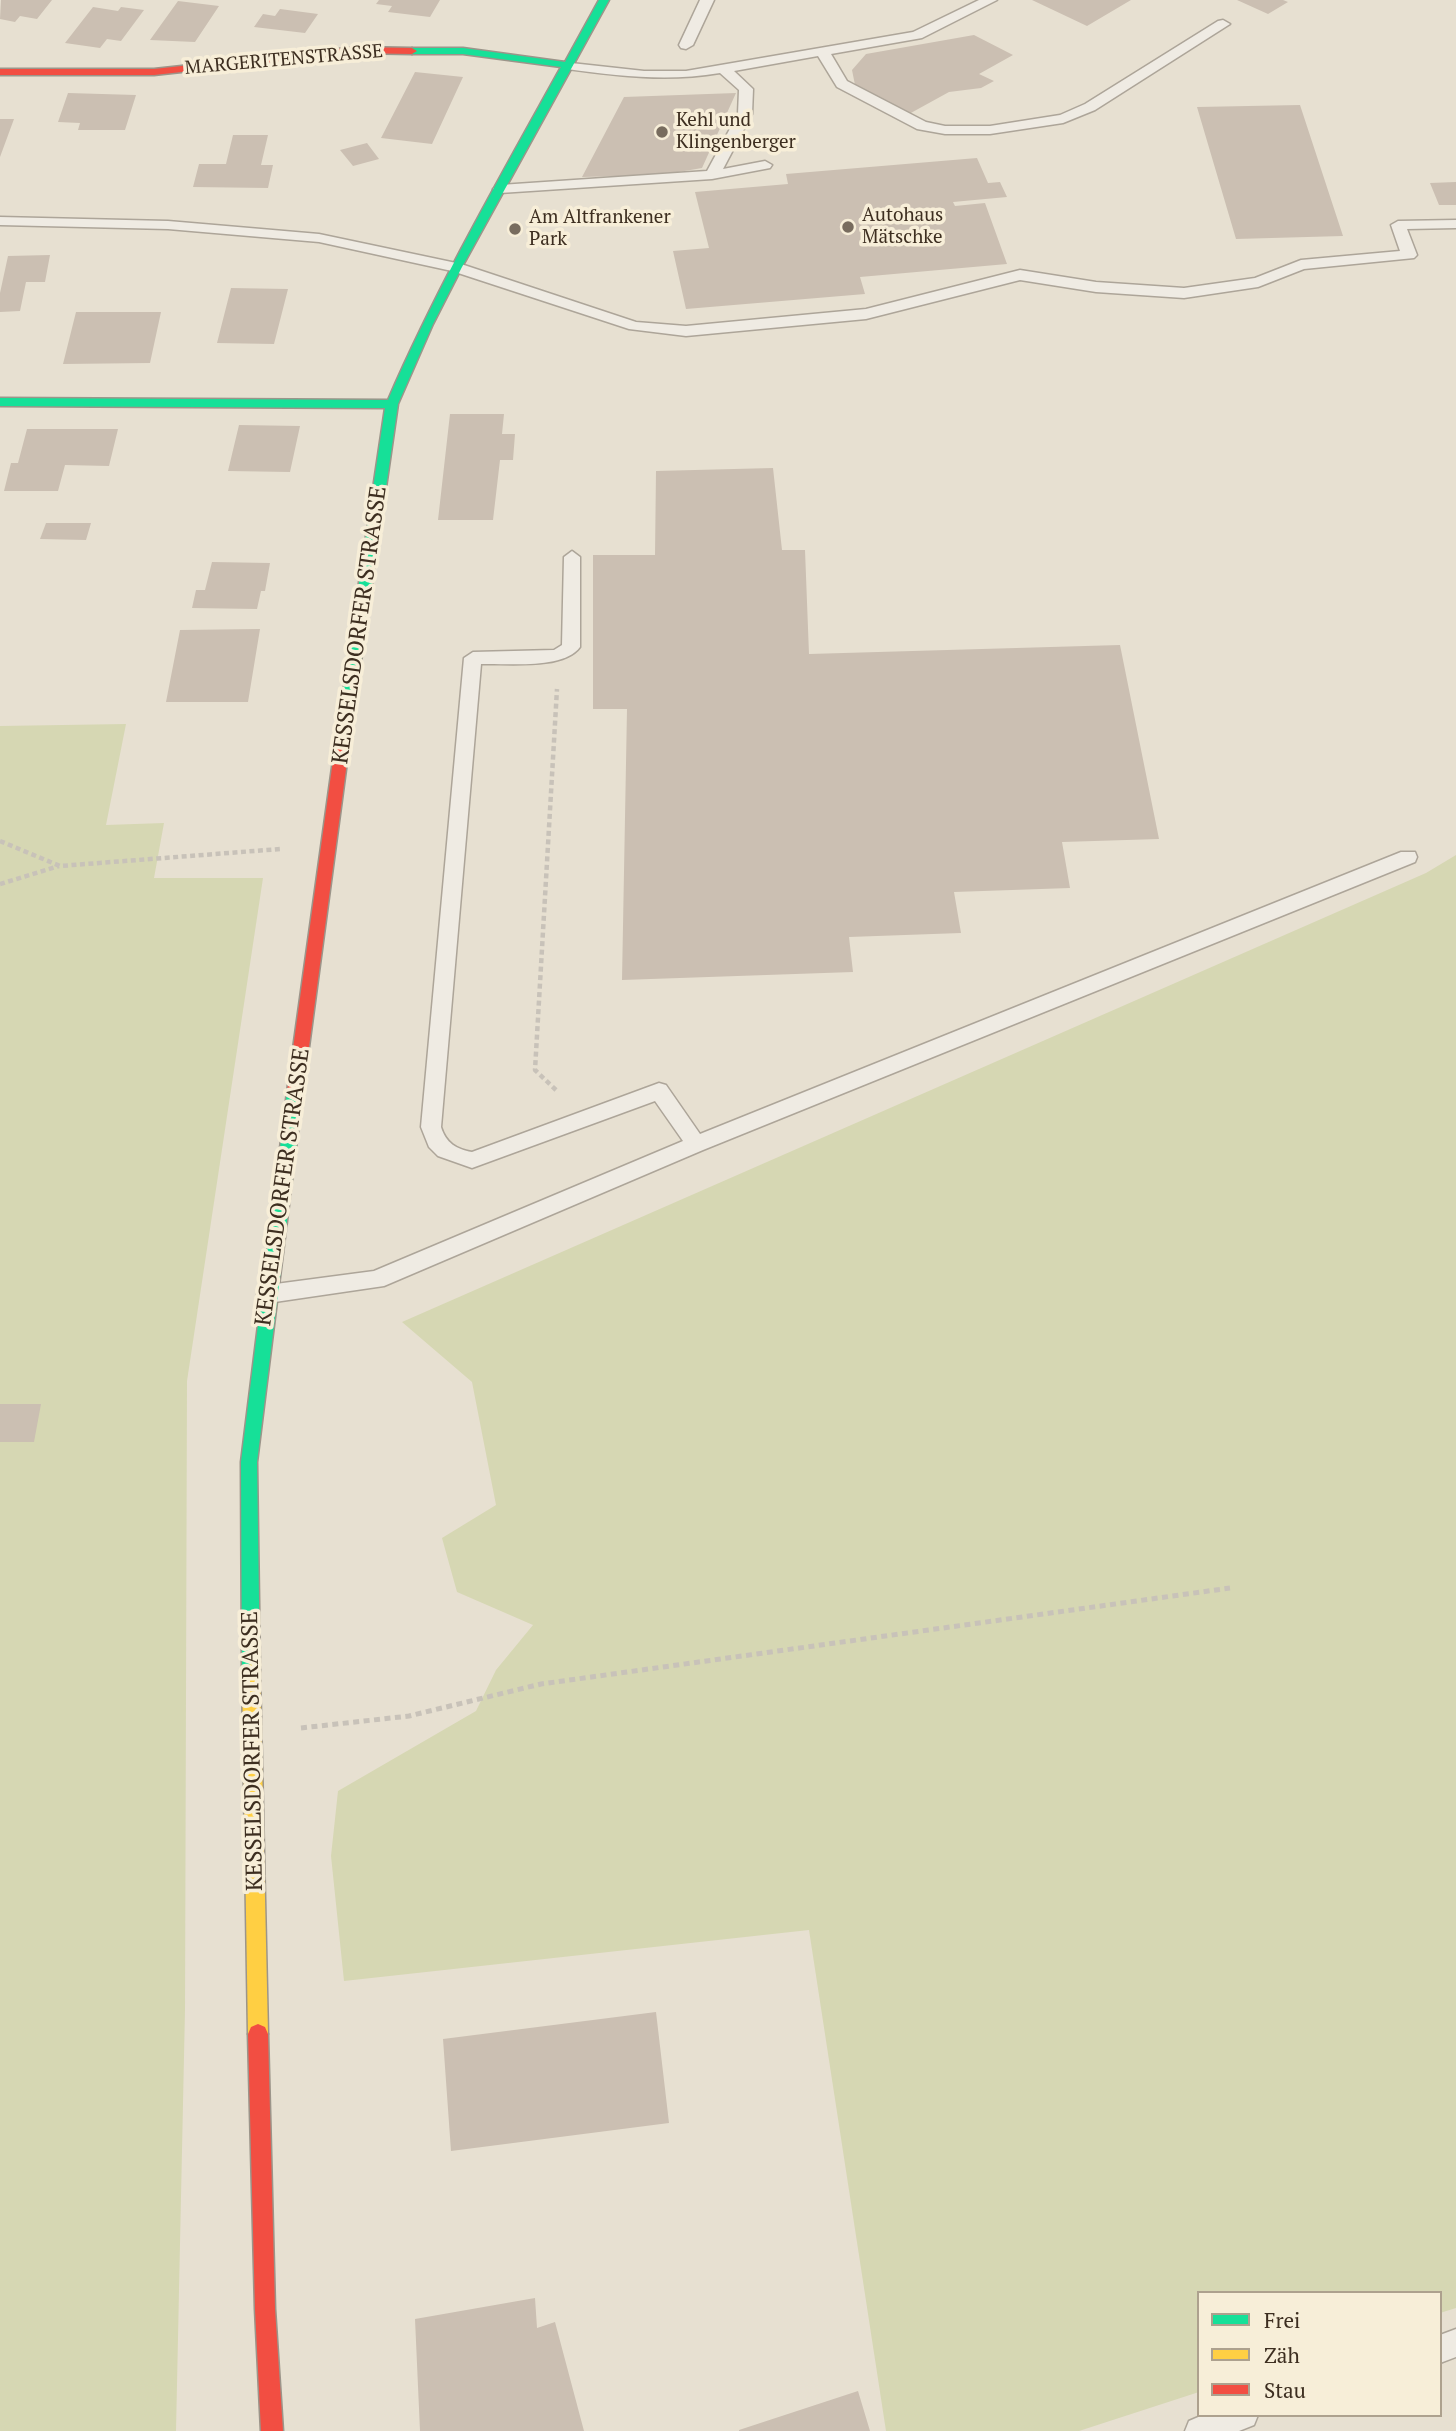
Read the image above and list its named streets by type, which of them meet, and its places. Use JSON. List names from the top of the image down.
{
  "streets": {
    "main road": ["MARGERITENSTRASSE", "KESSELSDORFER STRASSE"]
  },
  "crossings": [
    ["MARGERITENSTRASSE", "KESSELSDORFER STRASSE"]
  ],
  "places": ["Kehl und Klingenberger", "Autohaus Mätschke", "Am Altfrankener Park"],
  "legend": ["Frei", "Zäh", "Stau"]
}
